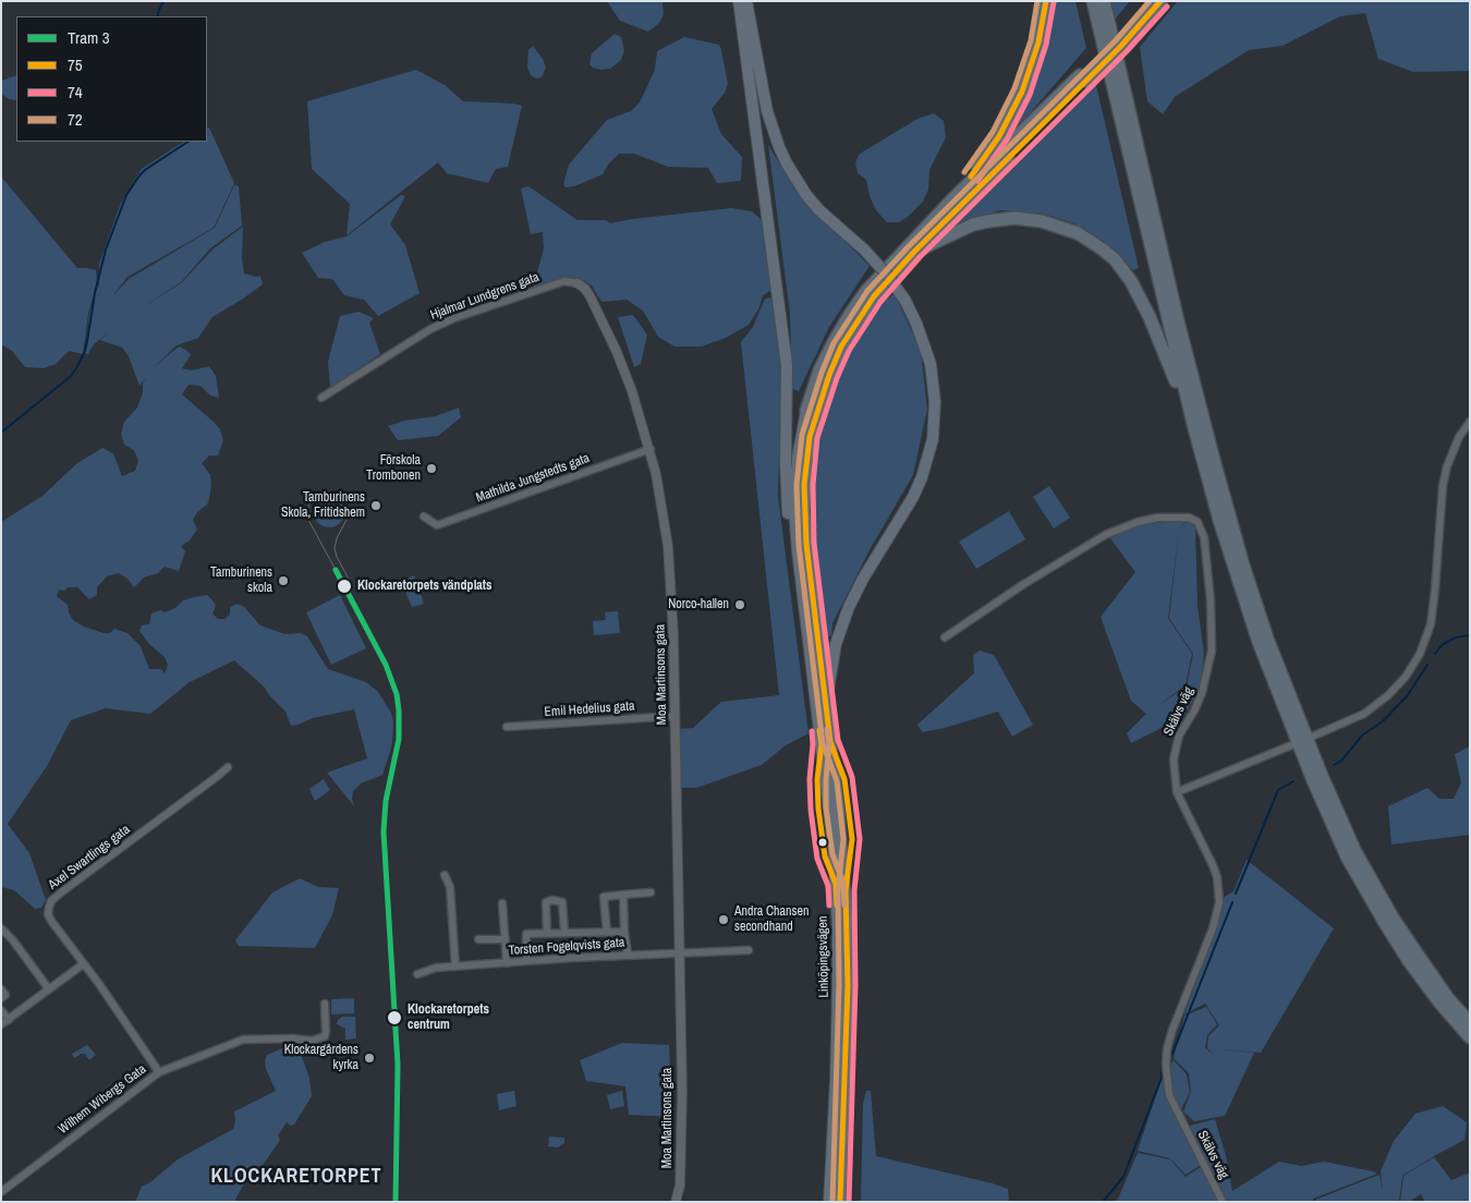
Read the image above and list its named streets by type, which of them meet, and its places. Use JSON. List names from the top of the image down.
{
  "streets": {
    "highway": ["Linköpingsvägen"],
    "street": [
      "Hjalmar Lundgrens gata",
      "Mathilda Jungstedts gata",
      "Moa Martinsons gata",
      "Emil Hedelius gata",
      "Skälvs väg",
      "Axel Swartlings gata",
      "Torsten Fogelqvists gata",
      "Wilhem Wibergs Gata"
    ]
  },
  "crossings": [
    ["Hjalmar Lundgrens gata", "Moa Martinsons gata"],
    ["Mathilda Jungstedts gata", "Moa Martinsons gata"],
    ["Moa Martinsons gata", "Emil Hedelius gata"],
    ["Moa Martinsons gata", "Torsten Fogelqvists gata"],
    ["Axel Swartlings gata", "Wilhem Wibergs Gata"]
  ],
  "districts": ["KLOCKARETORPET"],
  "places": [
    "Förskola Trombonen",
    "Tamburinens Skola, Fritidshem",
    "Tamburinens skola",
    "Klockaretorpets vändplats",
    "Norco-hallen",
    "Andra Chansen secondhand",
    "Klockaretorpets centrum",
    "Klockargårdens kyrka"
  ],
  "lines": [
    "transit line 75",
    "transit line 72",
    "transit line 74",
    "tram line 3"
  ],
  "legend": [
    "Tram 3",
    "75",
    "74",
    "72"
  ]
}
